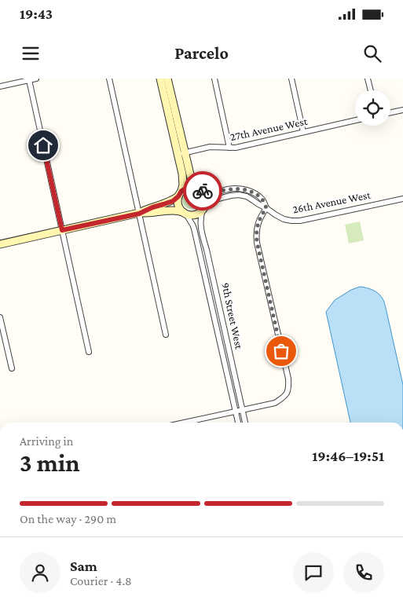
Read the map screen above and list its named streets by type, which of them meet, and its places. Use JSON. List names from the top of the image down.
{
  "streets": {
    "street": ["27th Avenue West", "26th Avenue West", "9th Street West"]
  },
  "crossings": [
    ["26th Avenue West", "9th Street West"]
  ],
  "page": {
    "status": "19:43",
    "header": "Parcelo",
    "heading": ["3 min", "Arriving in", "19:46–19:51"],
    "panel": ["Sam", "Courier · 4.8"],
    "bar": "On the way · 290 m"
  }
}
